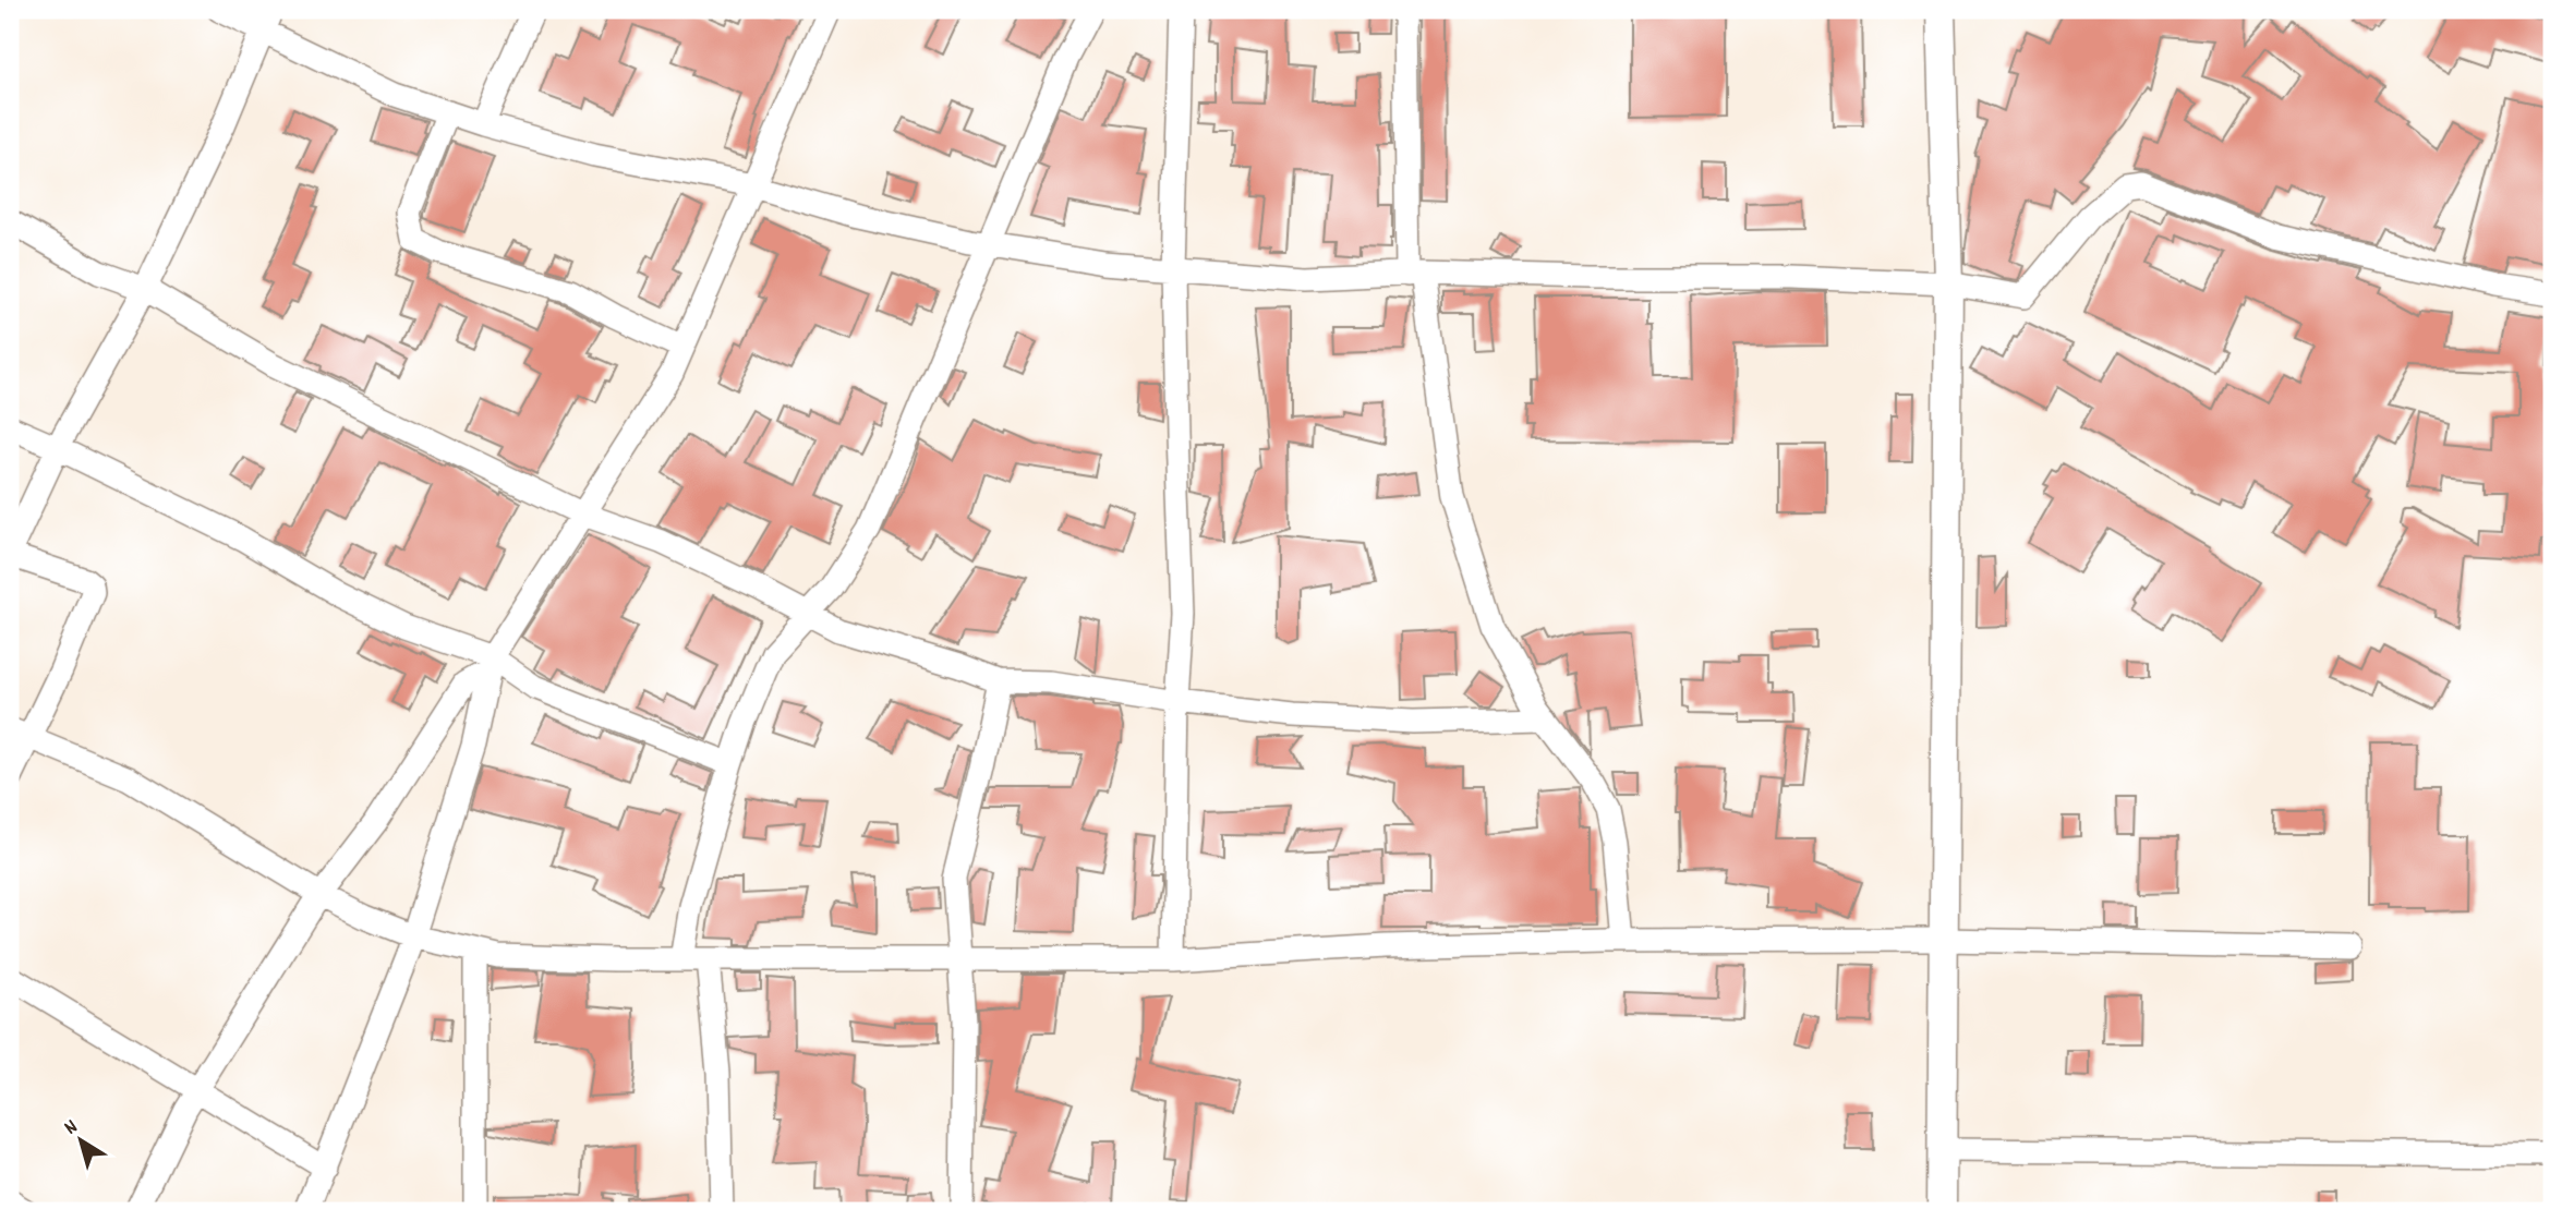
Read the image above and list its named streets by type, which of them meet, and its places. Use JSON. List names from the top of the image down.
{
  "north": "top left"
}
